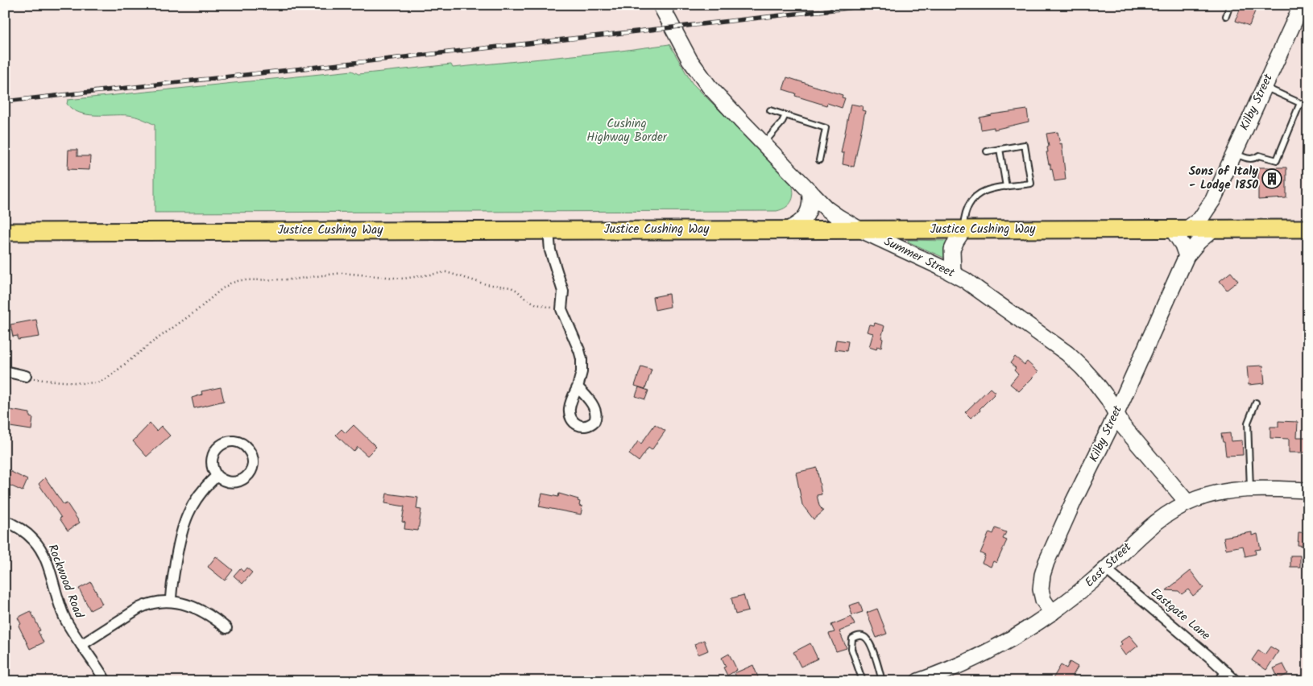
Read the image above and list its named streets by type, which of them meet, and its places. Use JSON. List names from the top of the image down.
{
  "streets": {
    "main road": ["Justice Cushing Way"],
    "street": [
      "Kilby Street",
      "Summer Street",
      "East Street",
      "Rockwood Road",
      "Eastgate Lane"
    ]
  },
  "crossings": [
    ["Kilby Street", "Justice Cushing Way"],
    ["Kilby Street", "Summer Street"],
    ["Kilby Street", "East Street"],
    ["Justice Cushing Way", "Summer Street"],
    ["Summer Street", "East Street"],
    ["East Street", "Eastgate Lane"]
  ],
  "parks": ["Cushing Highway Border"],
  "places": {
    "building": ["Sons of Italy - Lodge 1850"]
  }
}
